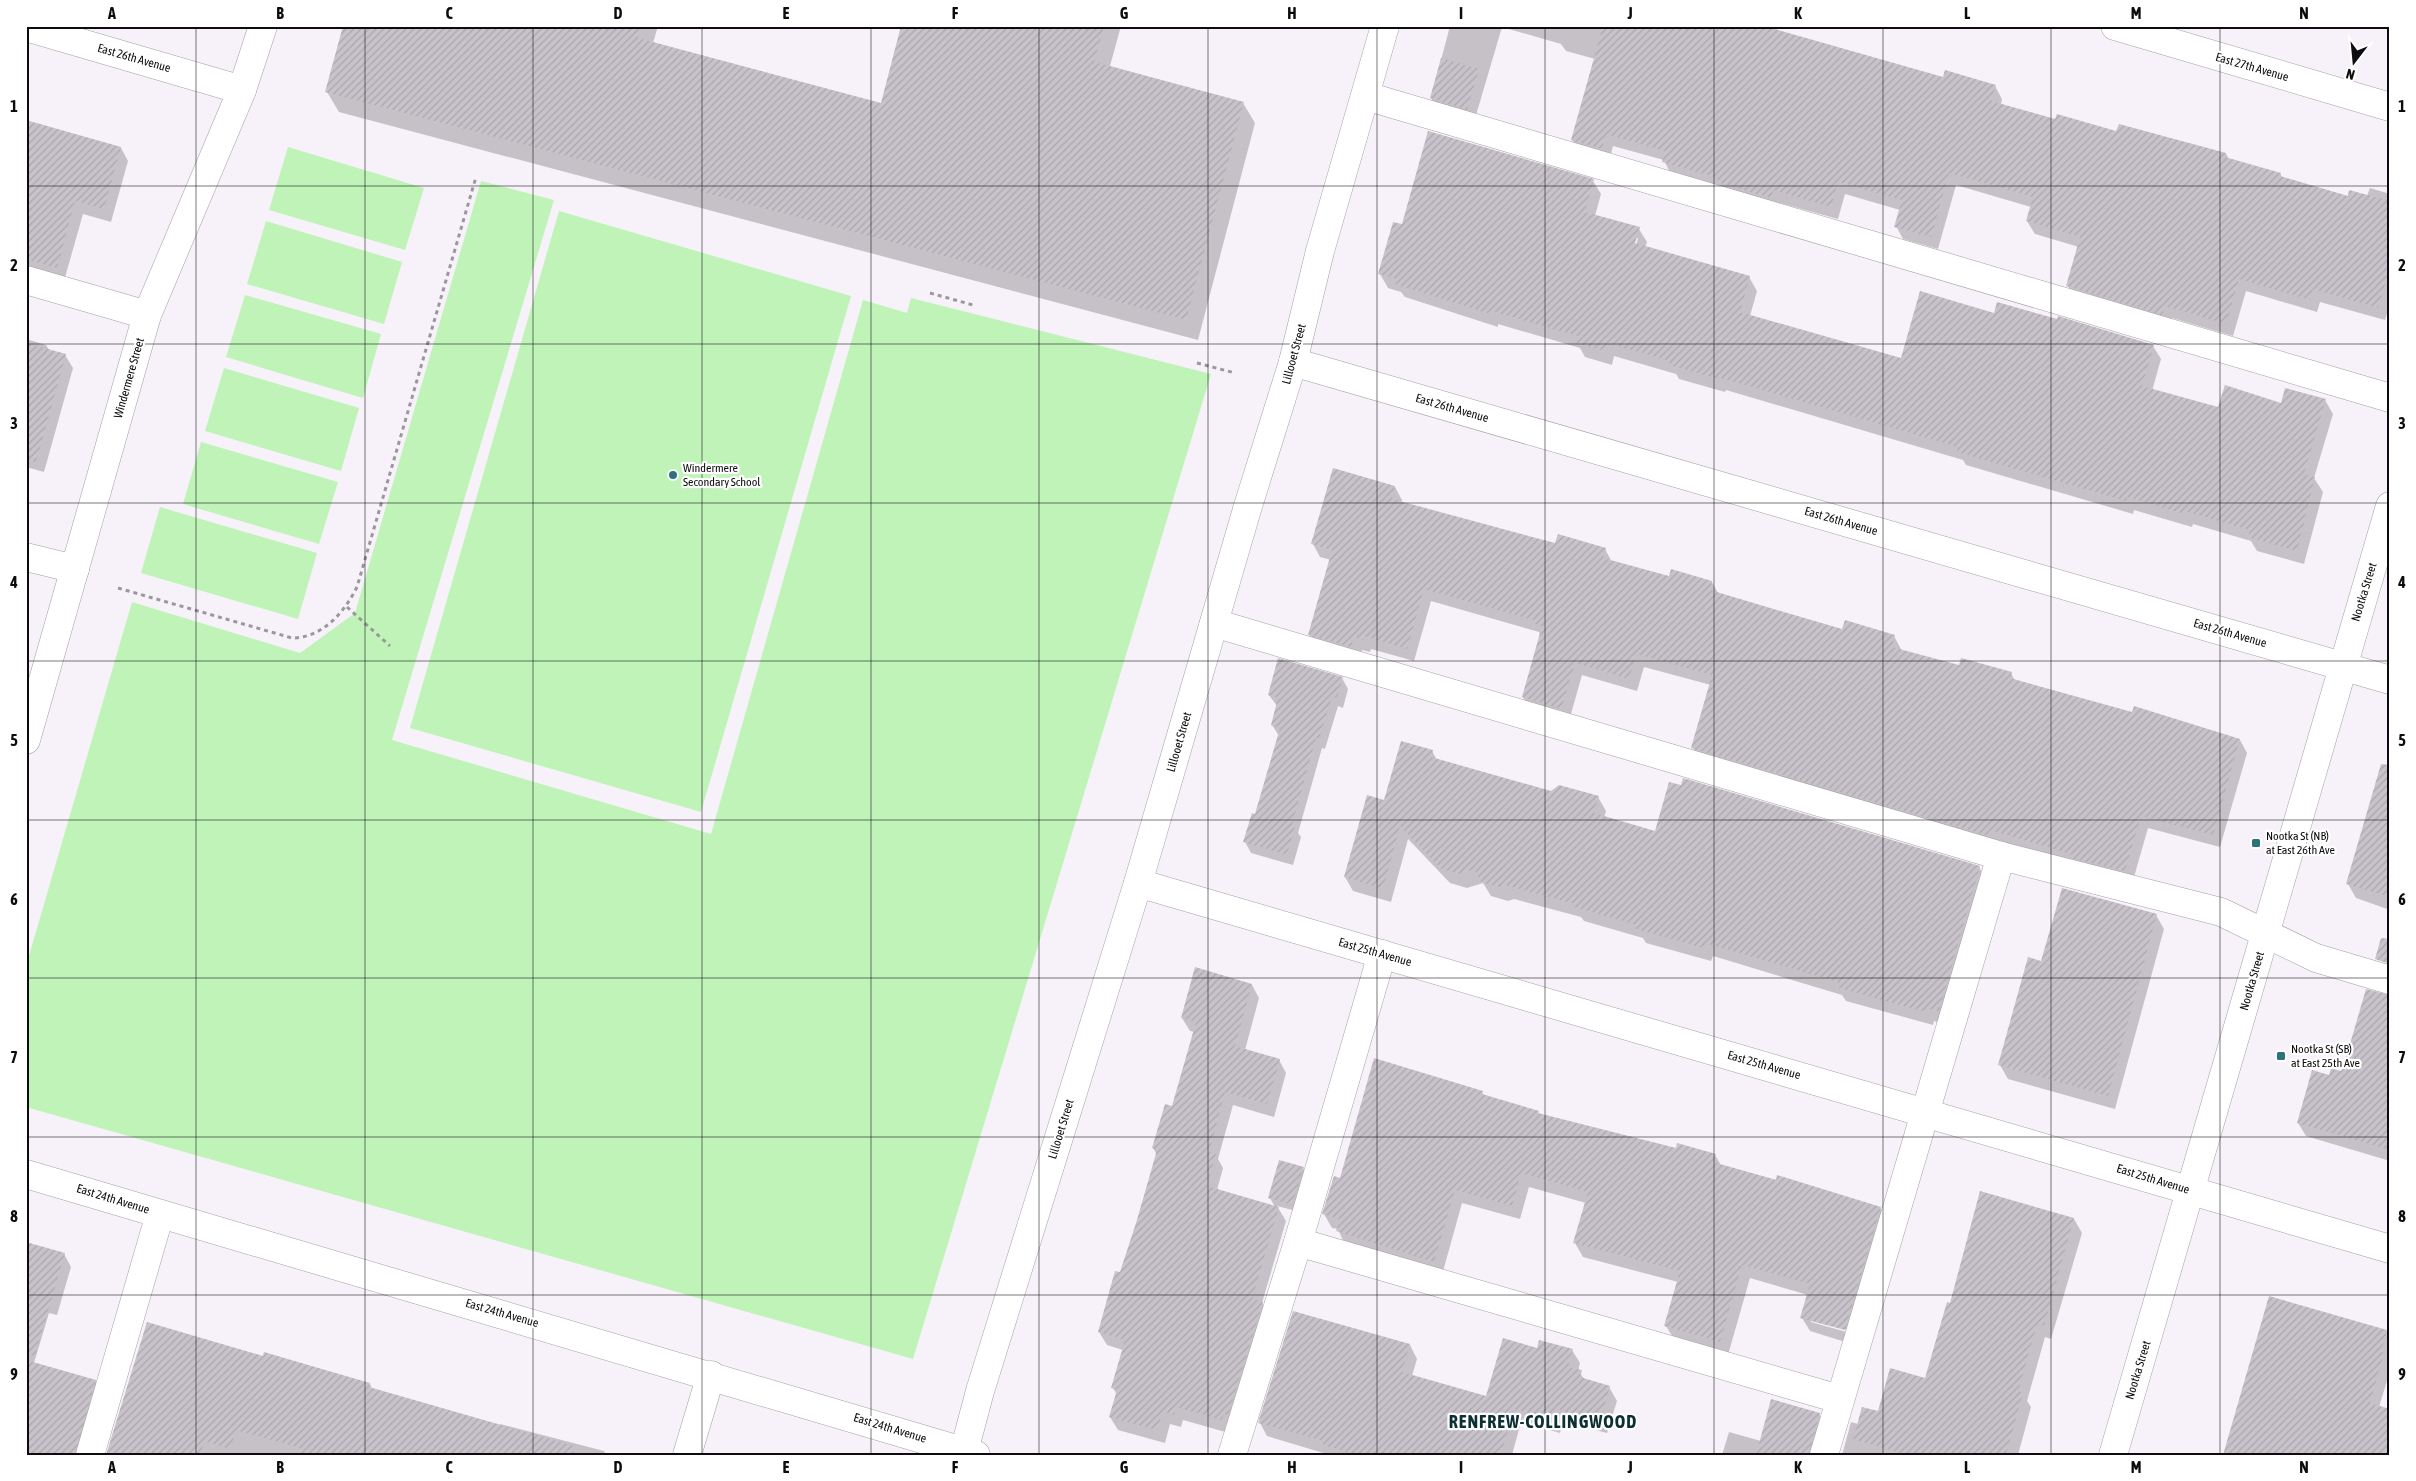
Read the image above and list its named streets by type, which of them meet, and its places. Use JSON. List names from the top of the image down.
{
  "streets": {
    "street": [
      "East 26th Avenue",
      "East 27th Avenue",
      "Lillooet Street",
      "Windermere Street",
      "Nootka Street",
      "East 25th Avenue",
      "East 24th Avenue"
    ]
  },
  "crossings": [
    ["East 26th Avenue", "Lillooet Street"],
    ["East 26th Avenue", "Windermere Street"],
    ["East 26th Avenue", "Nootka Street"],
    ["Lillooet Street", "East 25th Avenue"],
    ["Lillooet Street", "East 24th Avenue"],
    ["Nootka Street", "East 25th Avenue"]
  ],
  "districts": ["RENFREW-COLLINGWOOD"],
  "places": {
    "other": ["Windermere Secondary School"],
    "transit": ["Nootka St (NB) at East 26th Ave", "Nootka St (SB) at East 25th Ave"]
  },
  "north": "bottom",
  "grid": {
    "columns": [
      "A",
      "B",
      "C",
      "D",
      "E",
      "F",
      "G",
      "H",
      "I",
      "J",
      "K",
      "L",
      "M",
      "N"
    ],
    "rows": [
      "1",
      "2",
      "3",
      "4",
      "5",
      "6",
      "7",
      "8",
      "9"
    ]
  }
}
